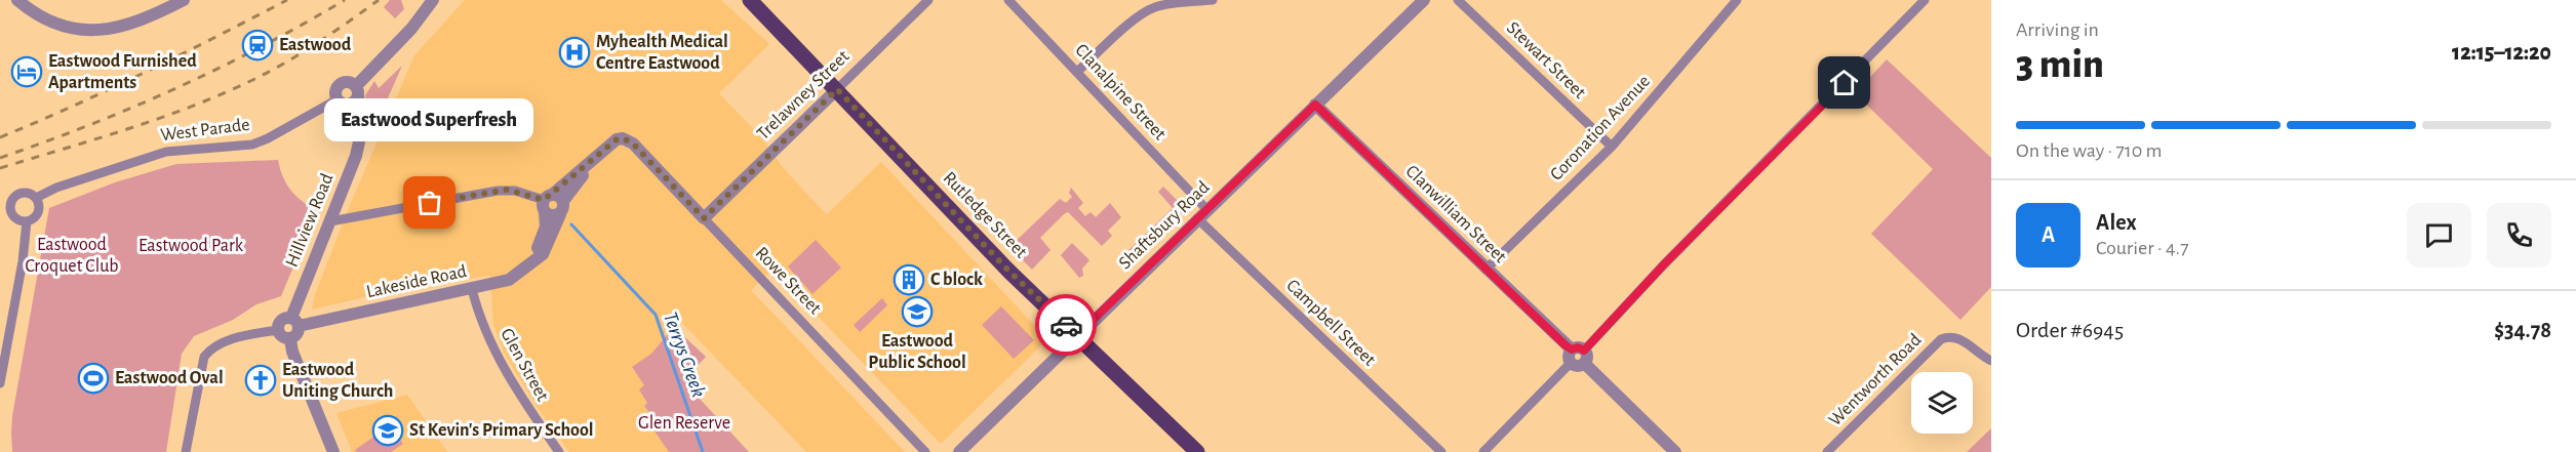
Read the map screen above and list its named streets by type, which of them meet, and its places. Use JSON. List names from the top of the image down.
{
  "streets": {
    "main road": ["Rutledge Street"],
    "street": [
      "Stewart Street",
      "Clanalpine Street",
      "Trelawney Street",
      "Coronation Avenue",
      "West Parade",
      "Clanwilliam Street",
      "Hillview Road",
      "Shaftsbury Road",
      "Rowe Street",
      "Lakeside Road",
      "Campbell Street",
      "Glen Street",
      "Wentworth Road"
    ]
  },
  "crossings": [
    ["Stewart Street", "Coronation Avenue"],
    ["Clanalpine Street", "Shaftsbury Road"],
    ["Clanalpine Street", "Campbell Street"],
    ["Trelawney Street", "Rutledge Street"],
    ["Trelawney Street", "Rowe Street"],
    ["Coronation Avenue", "Clanwilliam Street"],
    ["West Parade", "Hillview Road"],
    ["Clanwilliam Street", "Shaftsbury Road"],
    ["Rutledge Street", "Shaftsbury Road"],
    ["Hillview Road", "Lakeside Road"],
    ["Shaftsbury Road", "Campbell Street"],
    ["Rowe Street", "Lakeside Road"],
    ["Lakeside Road", "Glen Street"]
  ],
  "water": ["Terrys Creek"],
  "parks": ["Eastwood Croquet Club", "Eastwood Park", "Glen Reserve"],
  "places": {
    "station": ["Eastwood"],
    "hospital": ["Myhealth Medical Centre Eastwood"],
    "hotel": ["Eastwood Furnished Apartments"],
    "other": ["Eastwood Superfresh"],
    "building": ["C block"],
    "school or university": ["Eastwood Public School", "St Kevin's Primary School"],
    "sports": ["Eastwood Oval"],
    "church": ["Eastwood Uniting Church"]
  },
  "page": {
    "heading": ["3 min", "Arriving in", "12:15–12:20"],
    "panel": [
      "Alex",
      "Courier · 4.7",
      "Order #6945",
      "$34.78"
    ],
    "bubble": "Eastwood Superfresh",
    "bar": "On the way · 710 m",
    "round": "A"
  }
}
